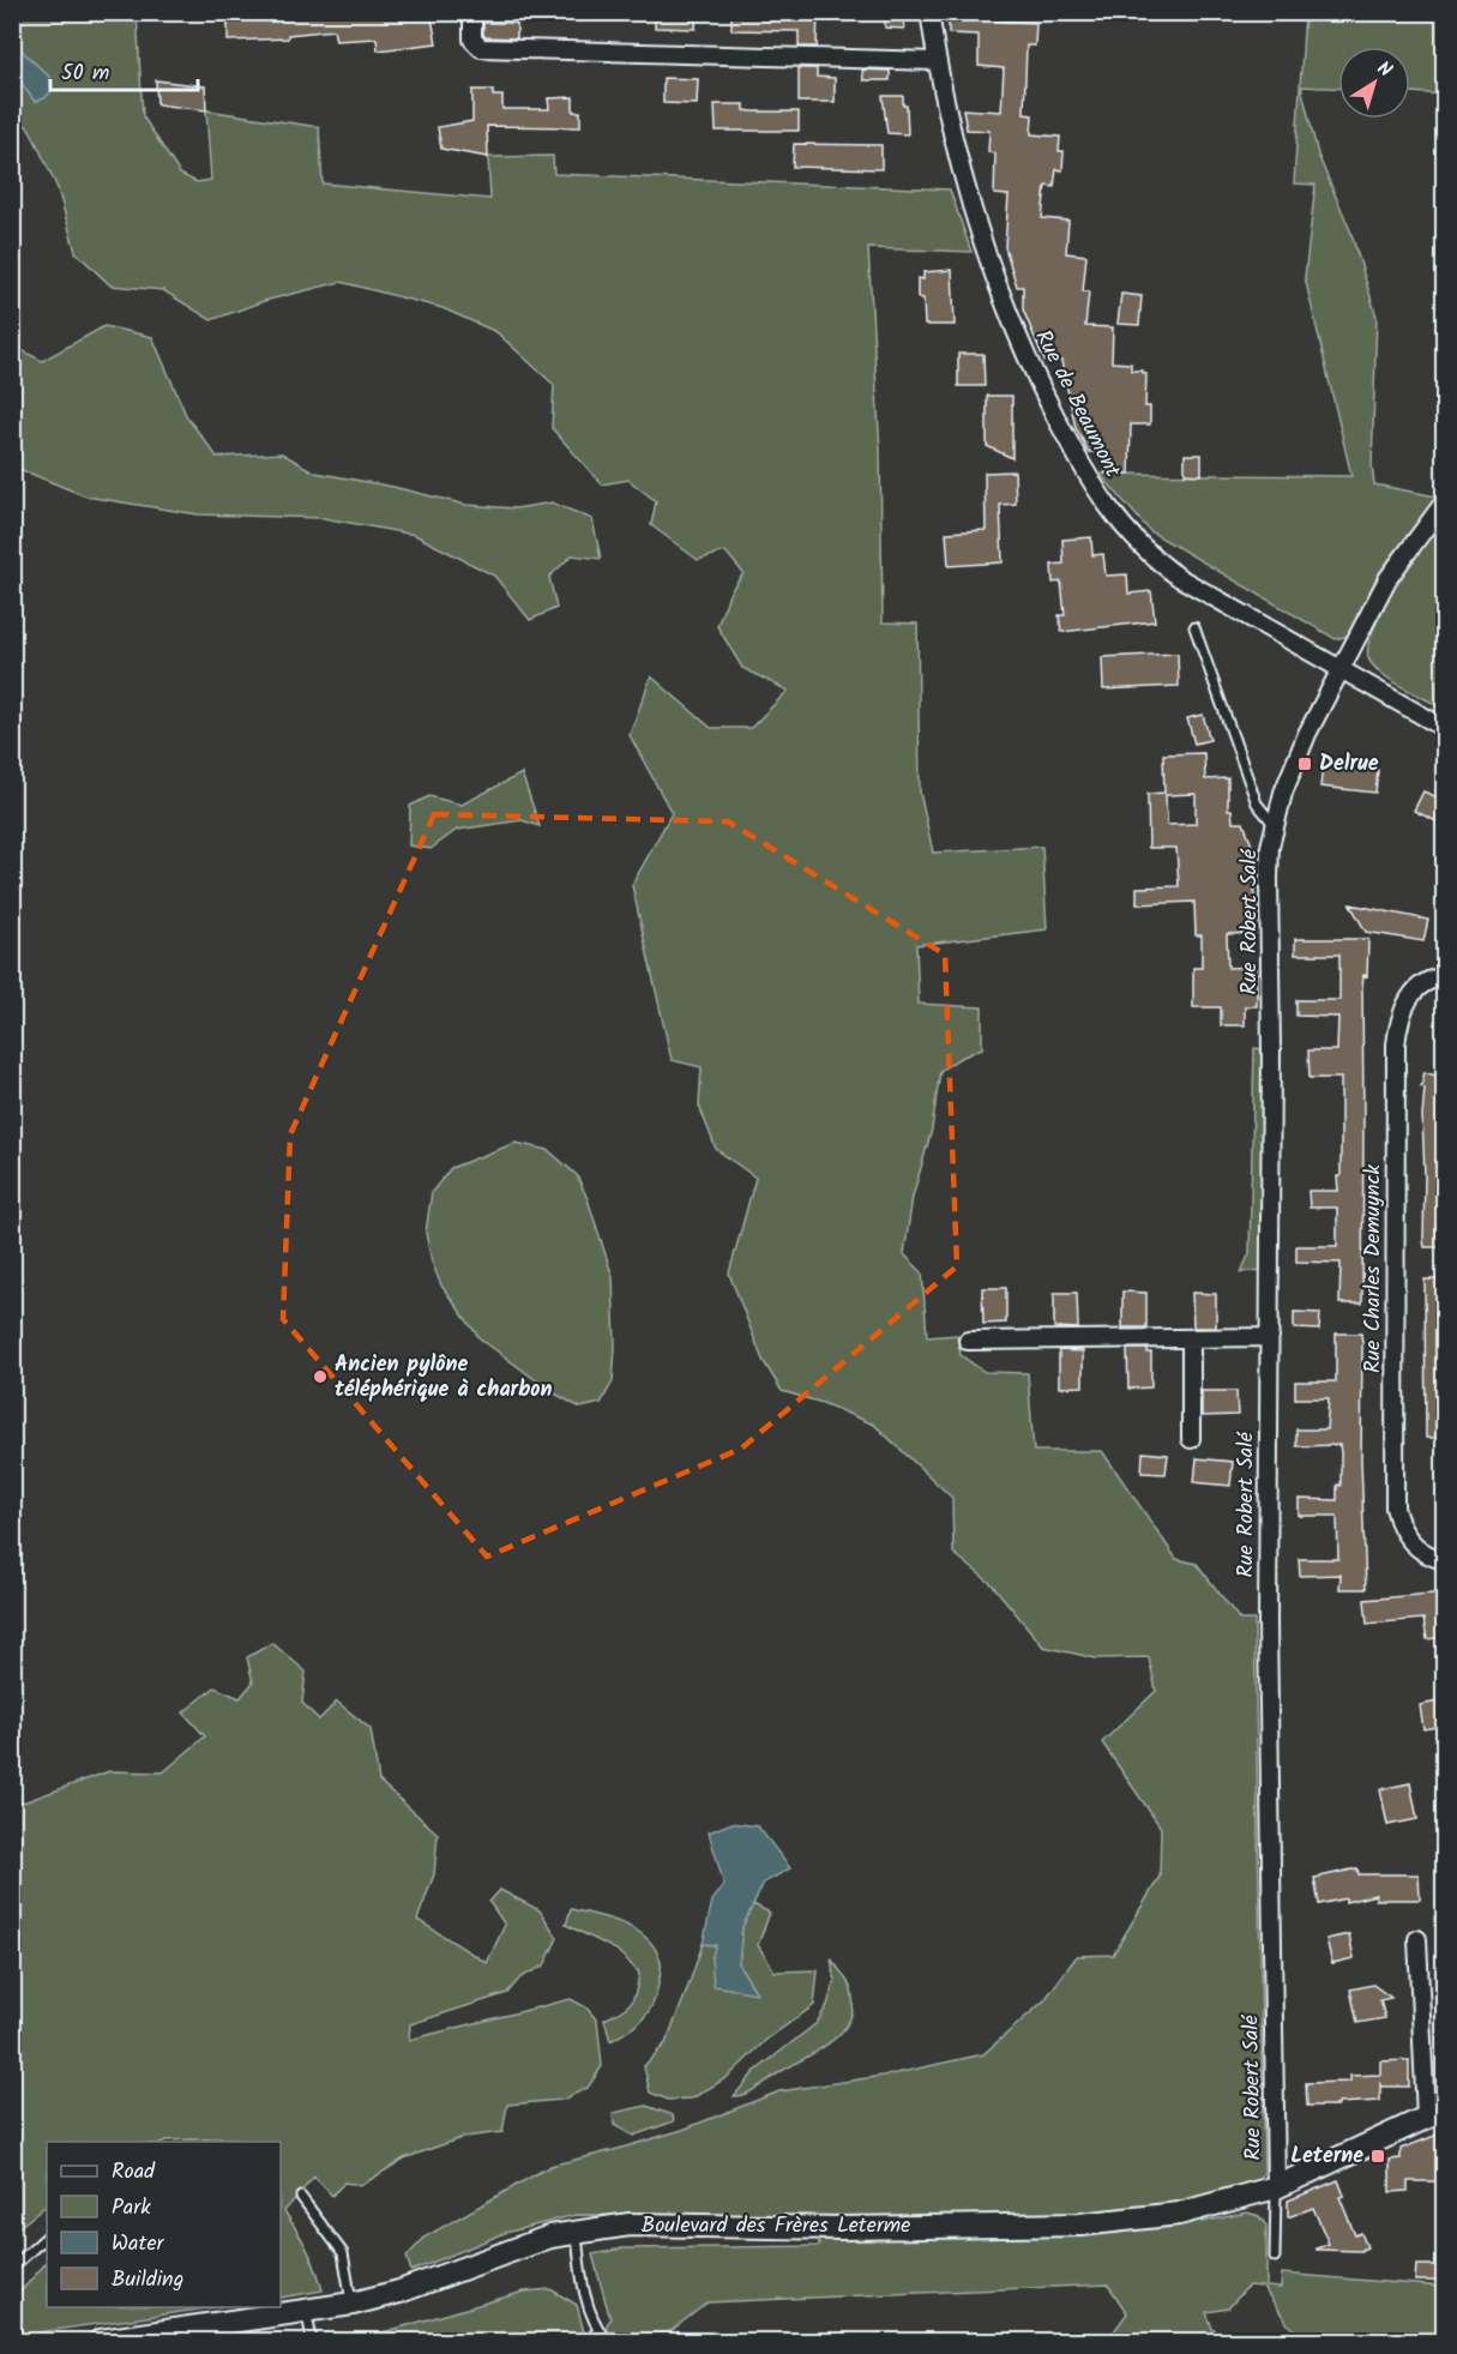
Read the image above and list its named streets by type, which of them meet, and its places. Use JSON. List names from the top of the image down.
{
  "streets": {
    "street": [
      "Rue de Beaumont",
      "Rue Robert Salé",
      "Rue Charles Demuynck",
      "Boulevard des Frères Leterme"
    ]
  },
  "crossings": [
    ["Rue de Beaumont", "Rue Robert Salé"],
    ["Rue Robert Salé", "Boulevard des Frères Leterme"]
  ],
  "places": {
    "transit": ["Delrue", "Leterne"],
    "other": ["Ancien pylône téléphérique à charbon"]
  },
  "legend": [
    "Road",
    "Park",
    "Water",
    "Building"
  ],
  "scale_bar": "50 m",
  "north": "top right"
}
